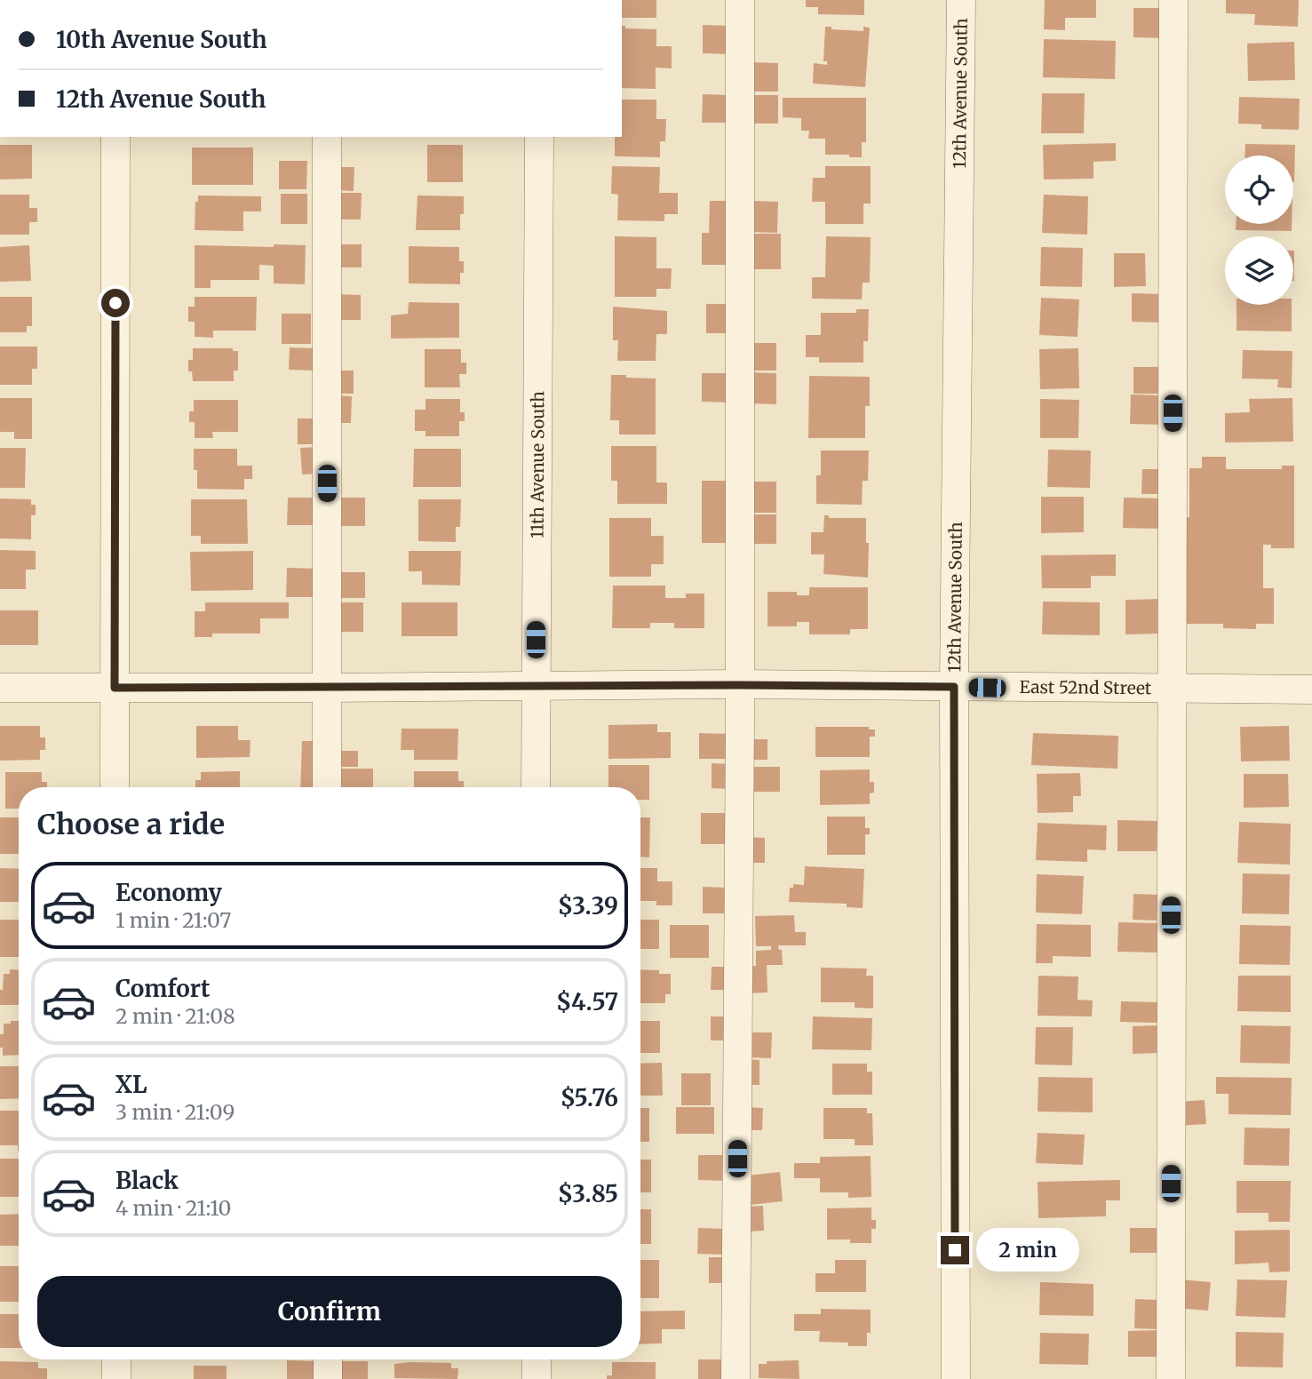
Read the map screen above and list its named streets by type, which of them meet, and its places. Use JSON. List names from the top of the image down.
{
  "streets": {
    "street": ["12th Avenue South", "11th Avenue South", "East 52nd Street"]
  },
  "crossings": [
    ["12th Avenue South", "East 52nd Street"],
    ["11th Avenue South", "East 52nd Street"]
  ],
  "page": {
    "banner": ["10th Avenue South", "12th Avenue South"],
    "heading": "Choose a ride",
    "list": [
      {
        "name": "Economy",
        "note": "1 min · 21:07",
        "value": "$3.39"
      },
      {
        "name": "Comfort",
        "note": "2 min · 21:08",
        "value": "$4.57"
      },
      {
        "name": "XL",
        "note": "3 min · 21:09",
        "value": "$5.76"
      },
      {
        "name": "Black",
        "note": "4 min · 21:10",
        "value": "$3.85"
      }
    ],
    "bubble": "2 min",
    "buttons": "Confirm"
  }
}
